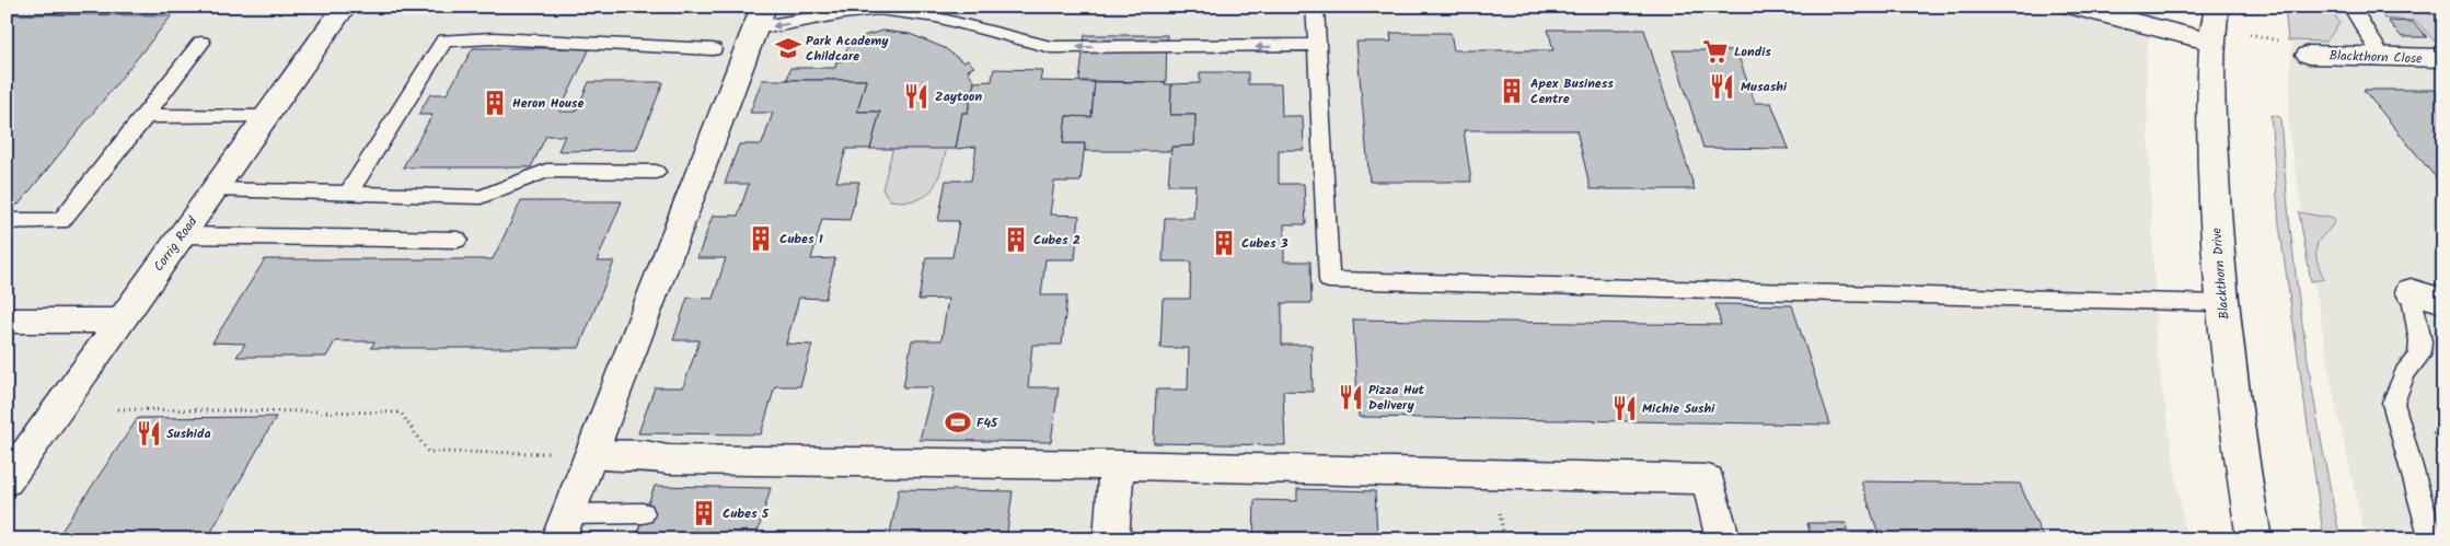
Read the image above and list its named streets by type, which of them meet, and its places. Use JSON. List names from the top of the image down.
{
  "streets": {
    "street": ["Blackthorn Close", "Corrig Road", "Blackthorn Drive"]
  },
  "places": {
    "school or university": ["Park Academy Childcare"],
    "supermarket": ["Londis"],
    "restaurant": [
      "Musashi",
      "Zaytoon",
      "Pizza Hut Delivery",
      "Michie Sushi",
      "Sushida"
    ],
    "building": [
      "Apex Business Centre",
      "Heron House",
      "Cubes 1",
      "Cubes 2",
      "Cubes 3",
      "Cubes 5"
    ],
    "sports": ["F45"]
  }
}
